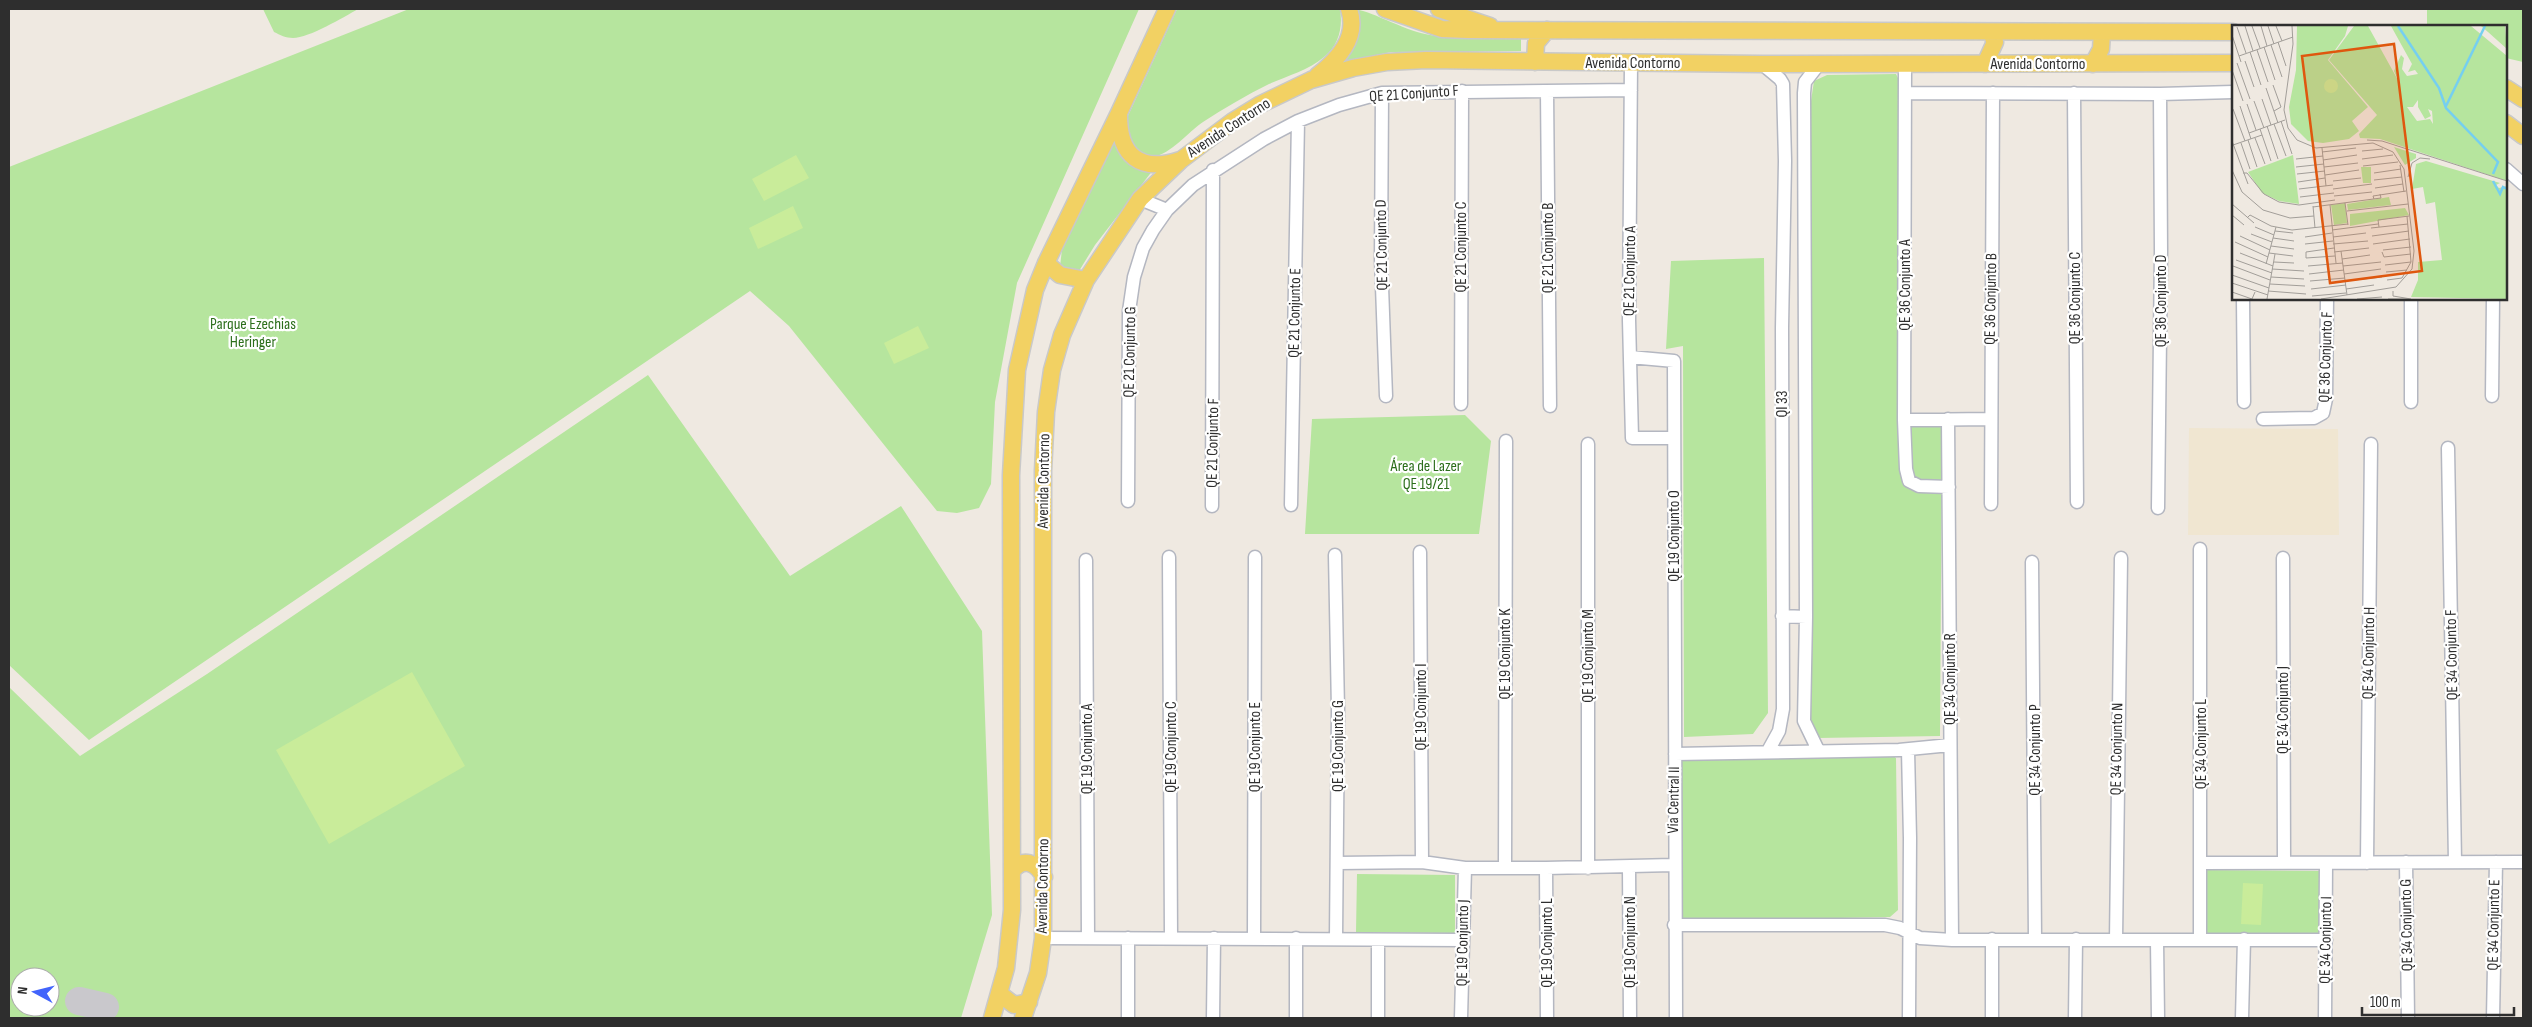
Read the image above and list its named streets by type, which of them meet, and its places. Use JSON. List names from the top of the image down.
{
  "streets": {
    "main road": ["Avenida Contorno"],
    "street": [
      "QE 21 Conjunto F",
      "QE 21 Conjunto D",
      "QE 21 Conjunto C",
      "QE 21 Conjunto B",
      "QE 21 Conjunto A",
      "QE 36 Conjunto A",
      "QE 36 Conjunto C",
      "QE 36 Conjunto B",
      "QE 36 Conjunto D",
      "QE 21 Conjunto E",
      "QE 21 Conjunto G",
      "QE 36 Conjunto F",
      "QI 33",
      "QE 19 Conjunto O",
      "QE 34 Conjunto H",
      "QE 19 Conjunto K",
      "QE 34 Conjunto F",
      "QE 19 Conjunto M",
      "QE 34 Conjunto R",
      "QE 19 Conjunto I",
      "QE 34 Conjunto J",
      "QE 34 Conjunto L",
      "QE 19 Conjunto G",
      "QE 19 Conjunto C",
      "QE 19 Conjunto E",
      "QE 19 Conjunto A",
      "QE 34 Conjunto N",
      "QE 34 Conjunto P",
      "Via Central II",
      "QE 34 Conjunto G",
      "QE 34 Conjunto E",
      "QE 34 Conjunto I",
      "QE 19 Conjunto N",
      "QE 19 Conjunto J",
      "QE 19 Conjunto L"
    ]
  },
  "crossings": [
    ["Avenida Contorno", "QE 21 Conjunto A"],
    ["Avenida Contorno", "QE 36 Conjunto A"],
    ["Avenida Contorno", "QI 33"],
    ["QE 21 Conjunto F", "QE 21 Conjunto D"],
    ["QE 21 Conjunto F", "QE 21 Conjunto C"],
    ["QE 21 Conjunto F", "QE 21 Conjunto B"],
    ["QE 21 Conjunto F", "QE 21 Conjunto A"],
    ["QE 21 Conjunto F", "QE 21 Conjunto E"],
    ["QE 21 Conjunto F", "QE 21 Conjunto G"],
    ["QE 21 Conjunto A", "QE 19 Conjunto O"],
    ["QE 36 Conjunto A", "QE 34 Conjunto R"],
    ["QI 33", "Via Central II"],
    ["QE 19 Conjunto O", "Via Central II"],
    ["QE 34 Conjunto R", "Via Central II"]
  ],
  "parks": ["Parque Ezechias Heringer", "Área de Lazer QE 19/21"],
  "scale_bar": "100 m",
  "north": "left"
}
